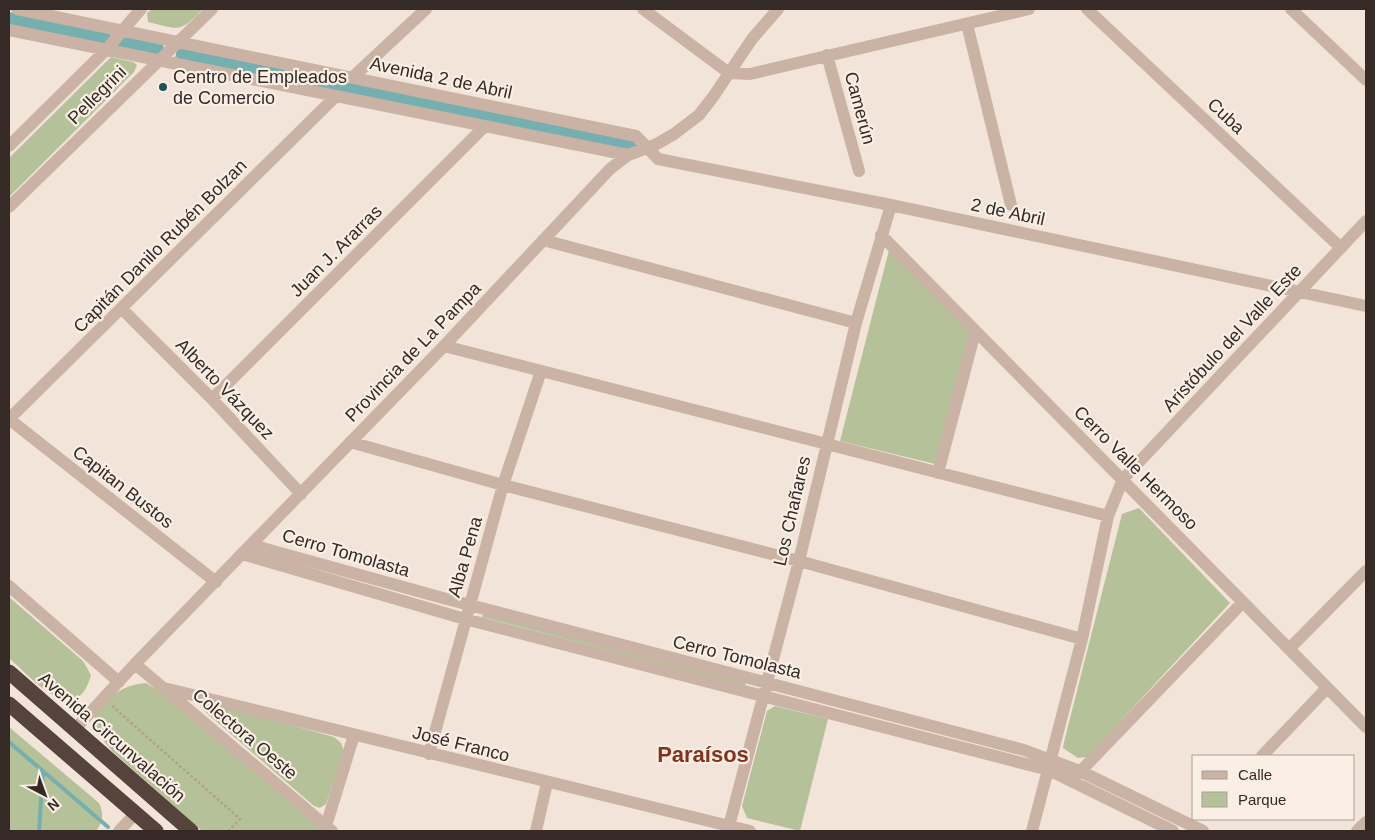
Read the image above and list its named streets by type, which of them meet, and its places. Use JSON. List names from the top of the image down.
{
  "streets": {
    "highway": ["Avenida Circunvalación"],
    "street": [
      "Avenida 2 de Abril",
      "Pellegrini",
      "Camerún",
      "Cuba",
      "2 de Abril",
      "Capitán Danilo Rubén Bolzan",
      "Juan J. Ararras",
      "Aristóbulo del Valle Este",
      "Provincia de La Pampa",
      "Alberto Vázquez",
      "Cerro Valle Hermoso",
      "Capitan Bustos",
      "Los Chañares",
      "Cerro Tomolasta",
      "Alba Pena",
      "Colectora Oeste",
      "José Franco"
    ]
  },
  "crossings": [
    ["Avenida 2 de Abril", "Pellegrini"],
    ["Avenida 2 de Abril", "2 de Abril"],
    ["Avenida 2 de Abril", "Provincia de La Pampa"],
    ["Cuba", "Aristóbulo del Valle Este"],
    ["2 de Abril", "Aristóbulo del Valle Este"],
    ["2 de Abril", "Provincia de La Pampa"],
    ["2 de Abril", "Los Chañares"],
    ["Capitán Danilo Rubén Bolzan", "Alberto Vázquez"],
    ["Capitán Danilo Rubén Bolzan", "Capitan Bustos"],
    ["Juan J. Ararras", "Alberto Vázquez"],
    ["Aristóbulo del Valle Este", "Cerro Valle Hermoso"],
    ["Aristóbulo del Valle Este", "Cerro Tomolasta"],
    ["Provincia de La Pampa", "Alberto Vázquez"],
    ["Provincia de La Pampa", "Capitan Bustos"],
    ["Provincia de La Pampa", "Cerro Tomolasta"],
    ["Provincia de La Pampa", "Colectora Oeste"],
    ["Provincia de La Pampa", "Avenida Circunvalación"],
    ["Cerro Valle Hermoso", "Los Chañares"],
    ["Los Chañares", "Cerro Tomolasta"],
    ["Los Chañares", "José Franco"],
    ["Cerro Tomolasta", "Alba Pena"],
    ["Alba Pena", "José Franco"],
    ["Colectora Oeste", "José Franco"]
  ],
  "districts": ["Paraísos"],
  "places": ["Centro de Empleados de Comercio"],
  "legend": ["Calle", "Parque"],
  "north": "bottom right"
}
